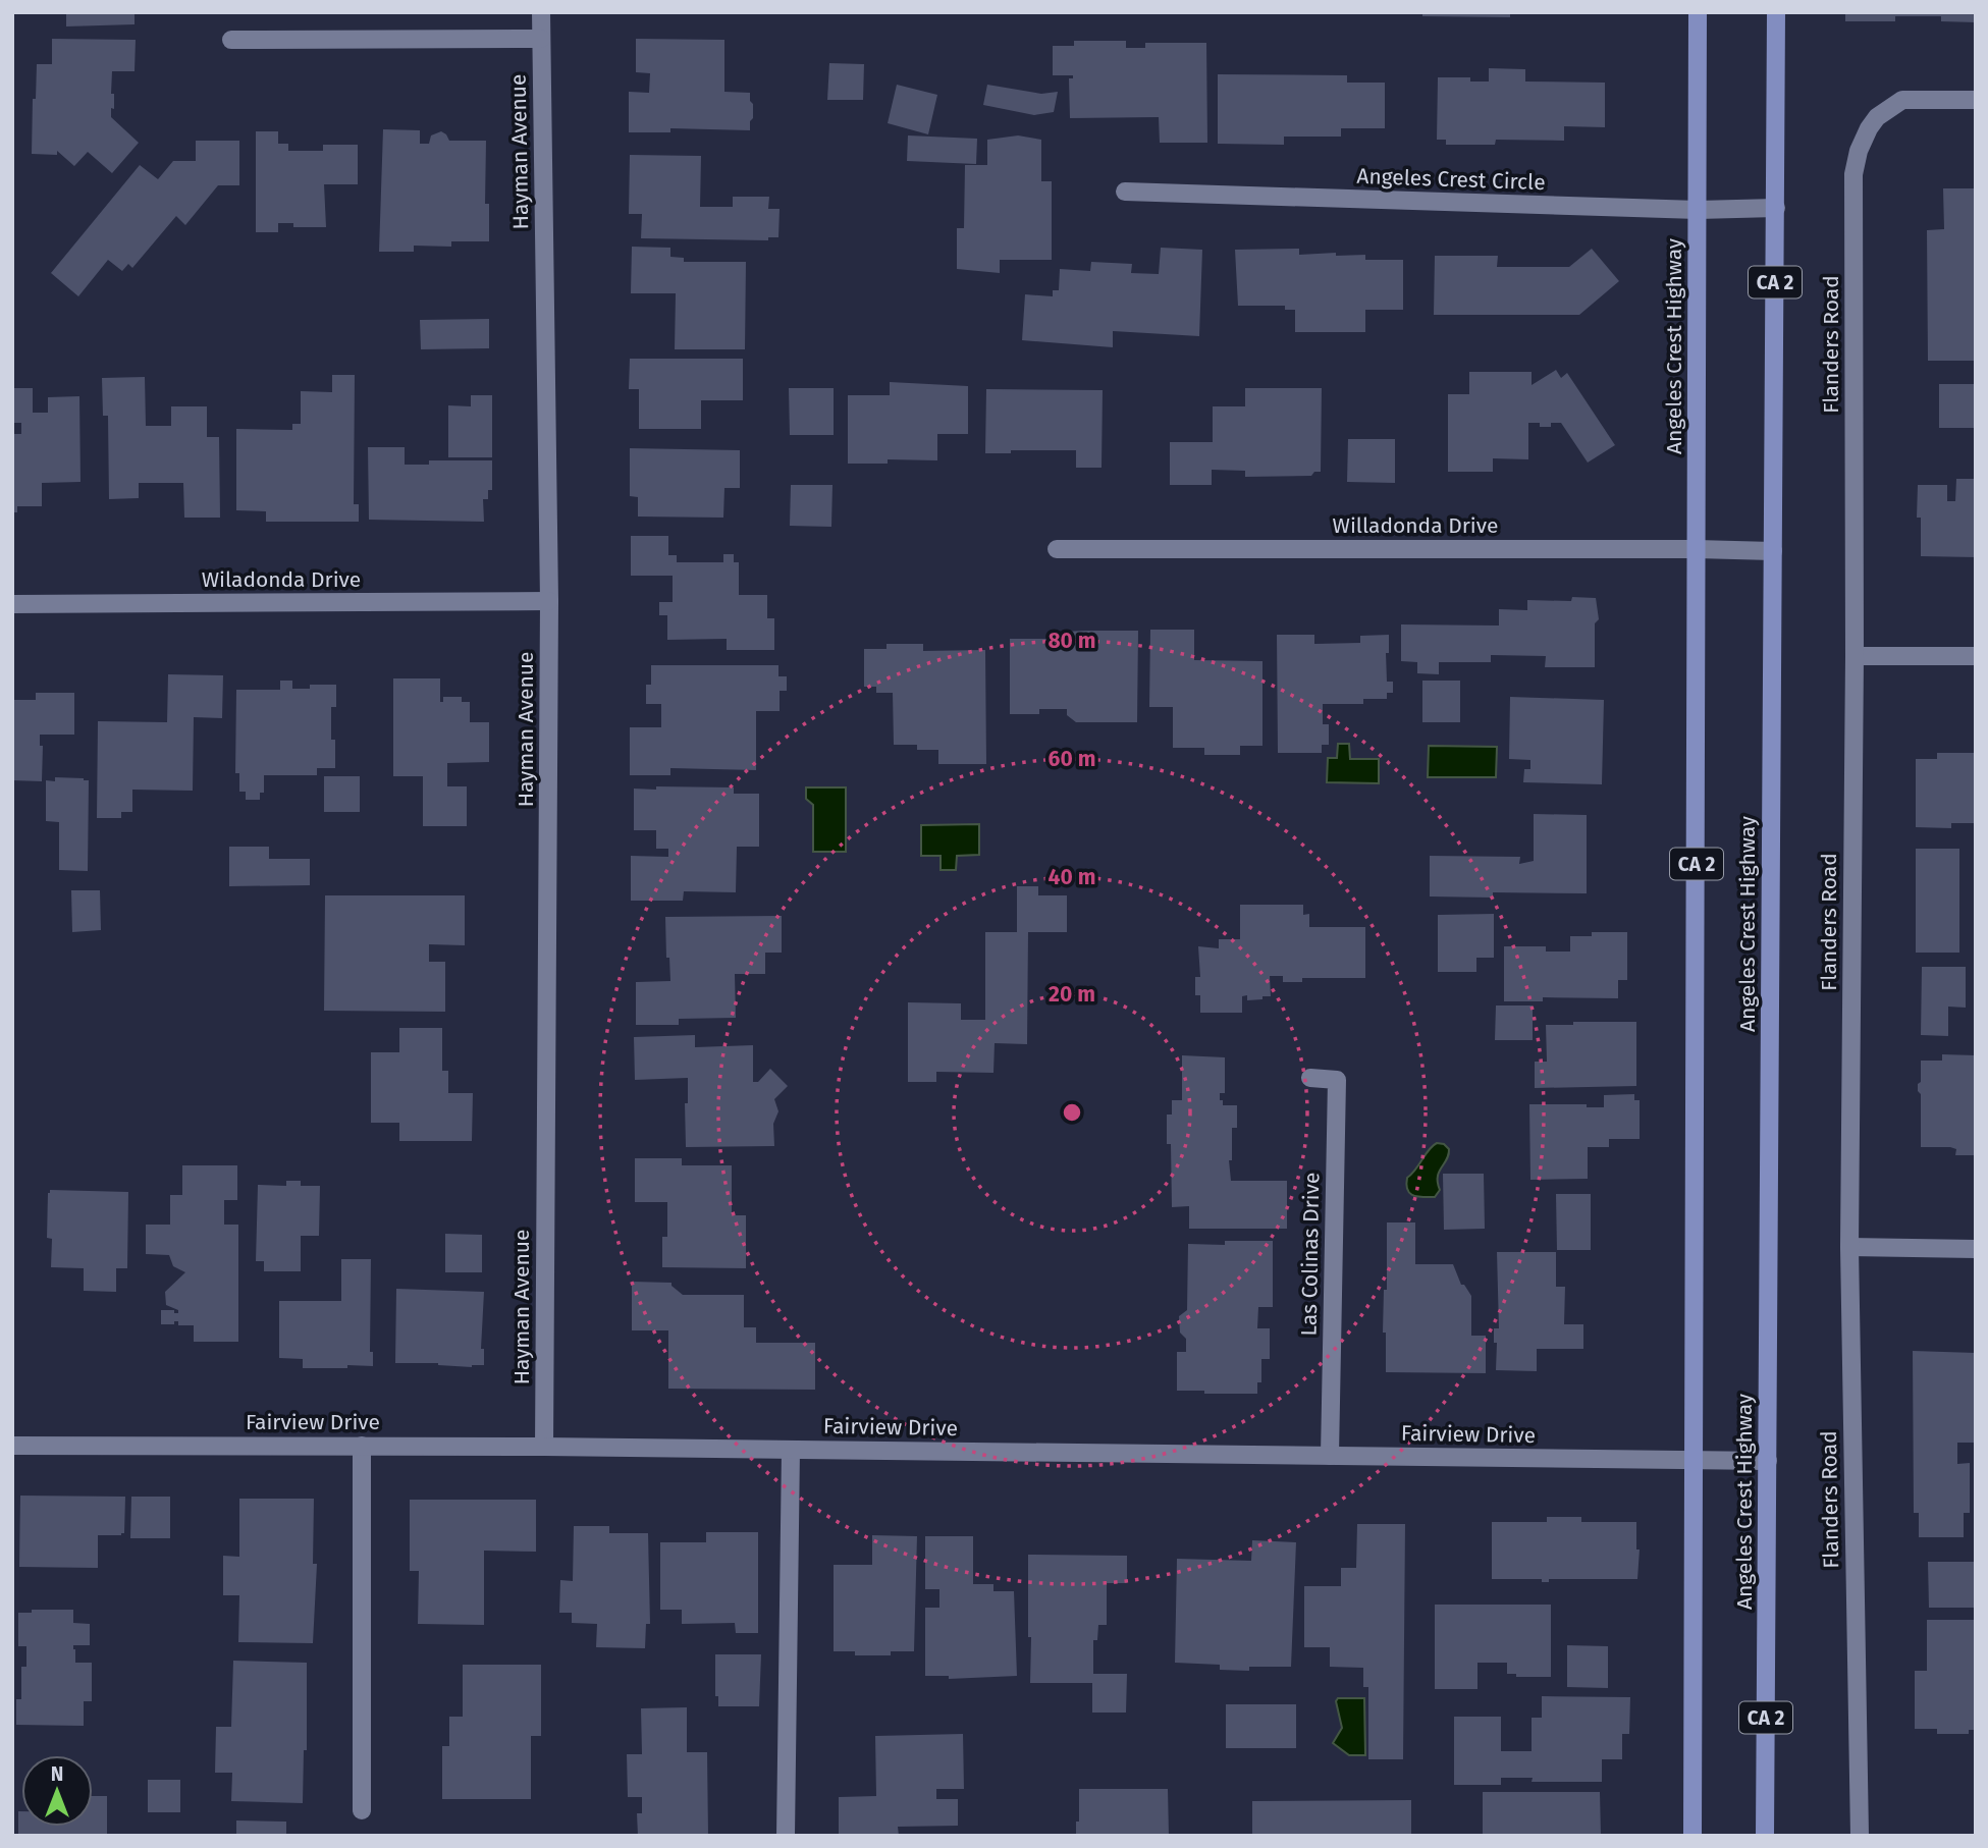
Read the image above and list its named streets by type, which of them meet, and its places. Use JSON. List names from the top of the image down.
{
  "streets": {
    "main road": ["CA 2", "Angeles Crest Highway"],
    "street": [
      "Hayman Avenue",
      "Angeles Crest Circle",
      "Flanders Road",
      "Willadonda Drive",
      "Wiladonda Drive",
      "Las Colinas Drive",
      "Fairview Drive"
    ]
  },
  "crossings": [
    ["Hayman Avenue", "Wiladonda Drive"],
    ["Hayman Avenue", "Fairview Drive"],
    ["Angeles Crest Circle", "Angeles Crest Highway"],
    ["Angeles Crest Highway", "Willadonda Drive"],
    ["Angeles Crest Highway", "Fairview Drive"],
    ["Las Colinas Drive", "Fairview Drive"]
  ],
  "north": "top",
  "rings": [
    "80 m",
    "60 m",
    "40 m",
    "20 m"
  ]
}
